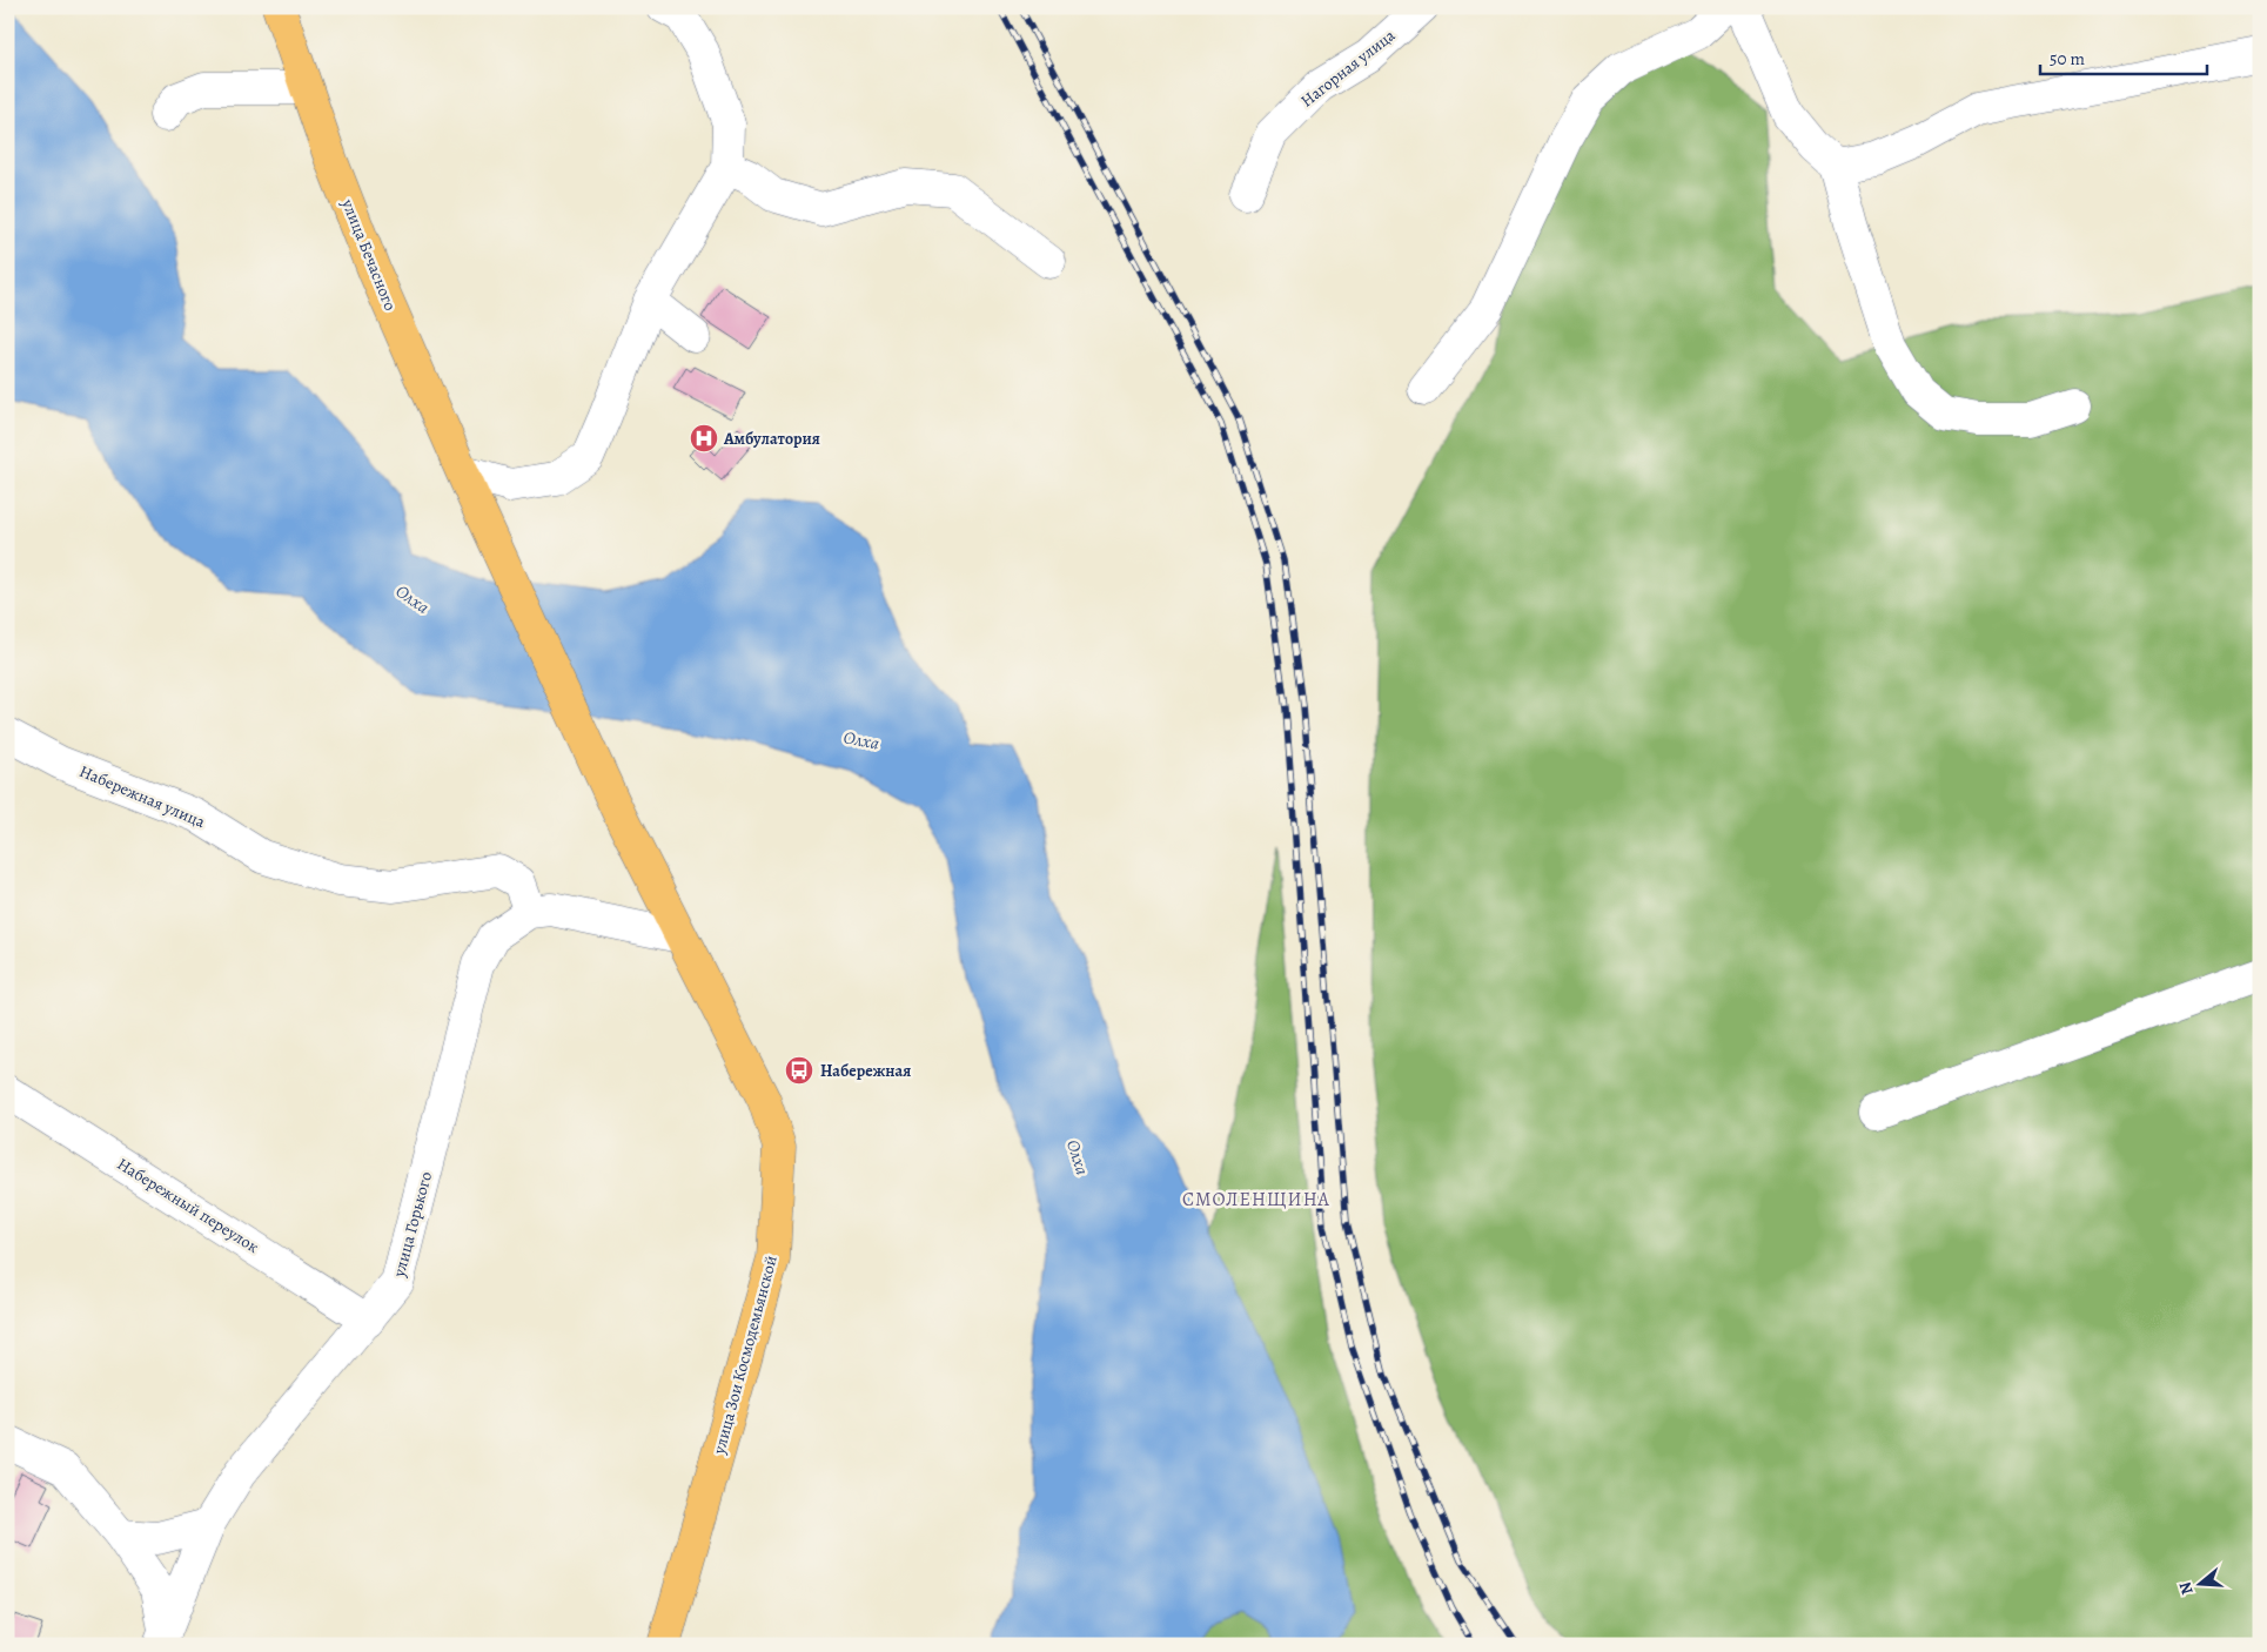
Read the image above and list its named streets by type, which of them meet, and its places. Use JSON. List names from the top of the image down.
{
  "streets": {
    "main road": ["улица Бечасного", "улица Зои Космодемьянской"],
    "street": [
      "Нагорная улица",
      "Набережная улица",
      "Набережный переулок",
      "улица Горького"
    ]
  },
  "crossings": [
    ["улица Бечасного", "улица Зои Космодемьянской"],
    ["Набережная улица", "улица Горького"],
    ["Набережный переулок", "улица Горького"]
  ],
  "districts": ["СМОЛЕНЩИНА"],
  "water": ["Олха"],
  "places": {
    "hospital": ["Амбулатория"],
    "bus stop": ["Набережная"]
  },
  "scale_bar": "50 m",
  "north": "left"
}
